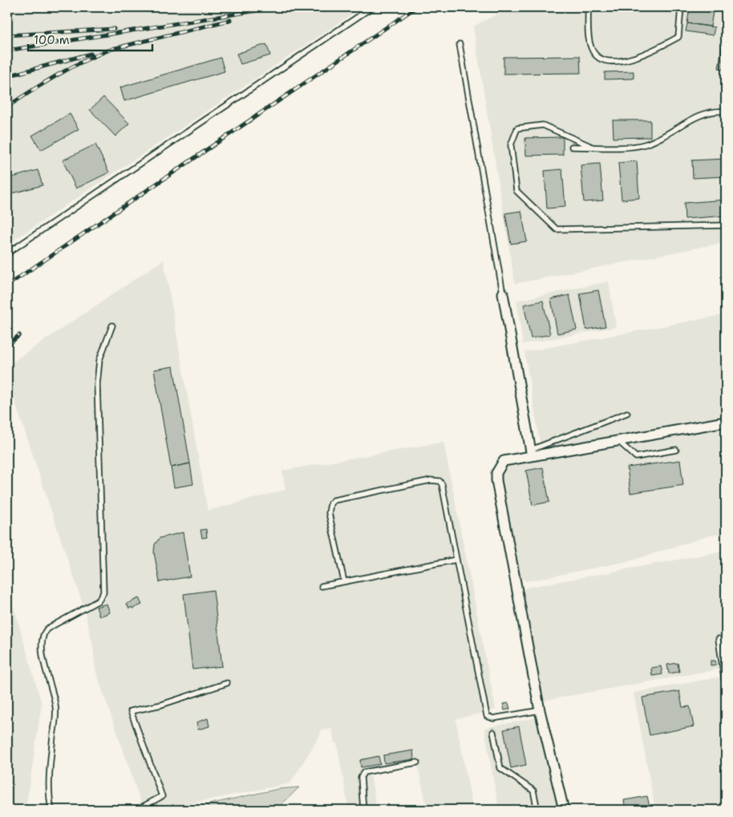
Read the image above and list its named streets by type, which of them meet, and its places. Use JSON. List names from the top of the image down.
{
  "scale_bar": "100 m"
}
